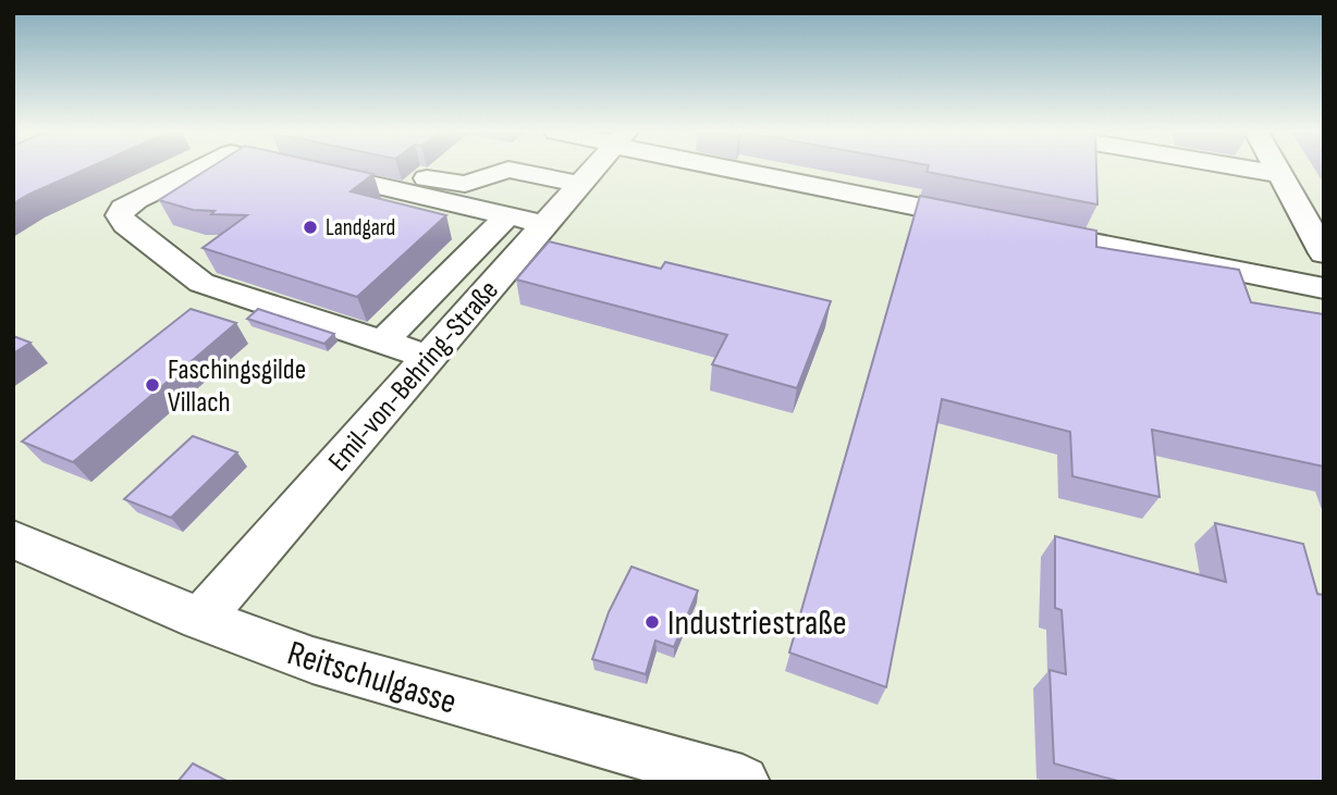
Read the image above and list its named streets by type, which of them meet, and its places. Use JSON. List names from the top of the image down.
{
  "streets": {
    "street": ["Emil-von-Behring-Straße", "Reitschulgasse"]
  },
  "crossings": [
    ["Emil-von-Behring-Straße", "Reitschulgasse"]
  ],
  "places": ["Landgard", "Faschingsgilde Villach", "Industriestraße"]
}
